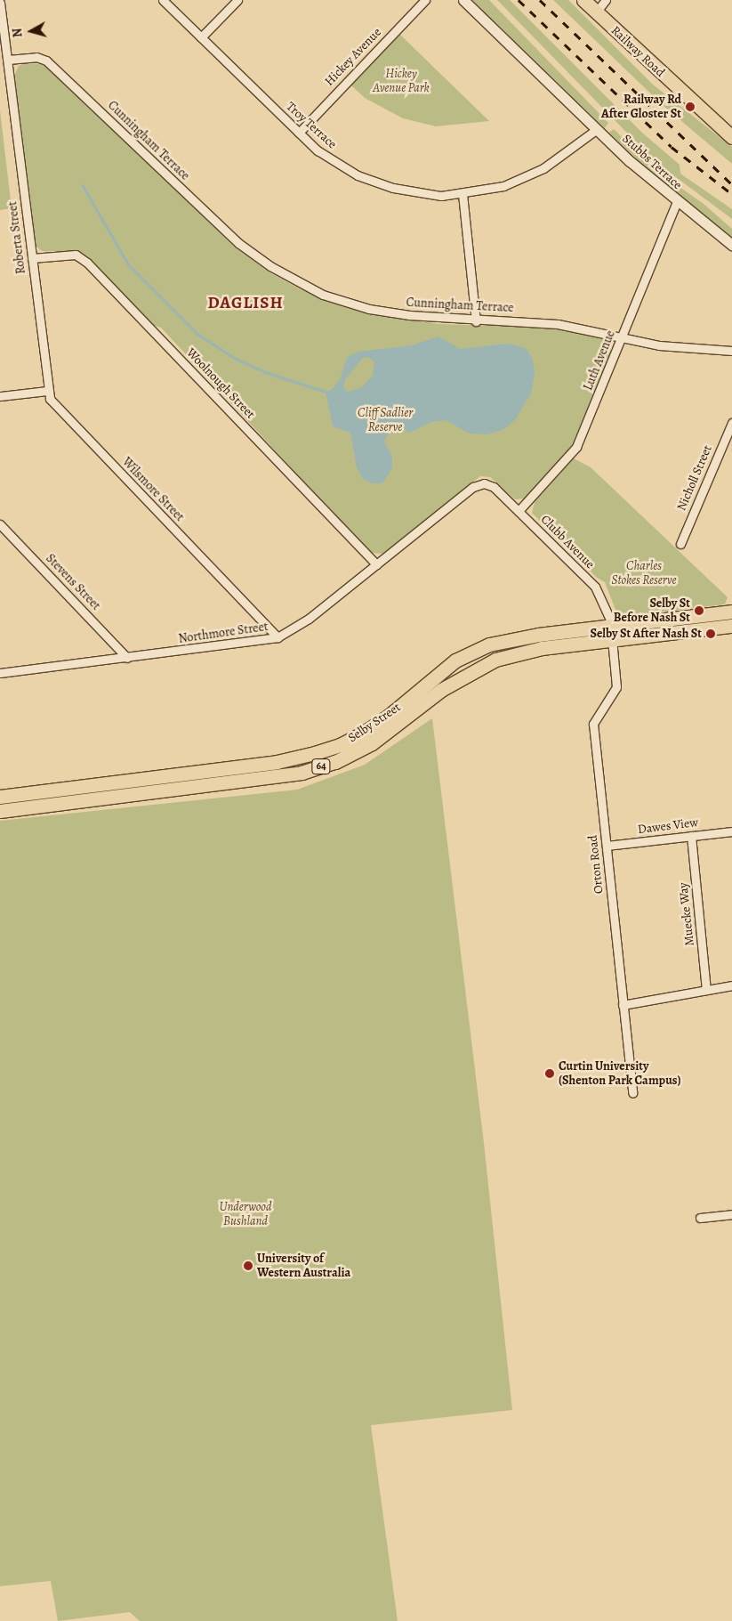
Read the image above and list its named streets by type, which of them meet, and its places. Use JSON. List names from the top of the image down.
{
  "streets": {
    "main road": ["Railway Road", "Selby Street", "64"],
    "street": [
      "Hickey Avenue",
      "Troy Terrace",
      "Cunningham Terrace",
      "Stubbs Terrace",
      "Roberta Street",
      "Luth Avenue",
      "Woolnough Street",
      "Nicholl Street",
      "Wilsmore Street",
      "Clubb Avenue",
      "Stevens Street",
      "Northmore Street",
      "Dawes View",
      "Orton Road",
      "Muecke Way"
    ]
  },
  "crossings": [
    ["Hickey Avenue", "Troy Terrace"],
    ["Troy Terrace", "Stubbs Terrace"],
    ["Cunningham Terrace", "Roberta Street"],
    ["Cunningham Terrace", "Luth Avenue"],
    ["Stubbs Terrace", "Luth Avenue"],
    ["Roberta Street", "Woolnough Street"],
    ["Roberta Street", "Wilsmore Street"],
    ["Luth Avenue", "Clubb Avenue"],
    ["Woolnough Street", "Northmore Street"],
    ["Wilsmore Street", "Northmore Street"],
    ["Clubb Avenue", "Northmore Street"],
    ["Clubb Avenue", "Selby Street"],
    ["Clubb Avenue", "Orton Road"],
    ["Stevens Street", "Northmore Street"],
    ["Selby Street", "Orton Road"],
    ["Dawes View", "Orton Road"],
    ["Dawes View", "Muecke Way"]
  ],
  "districts": ["DAGLISH"],
  "parks": [
    "Hickey Avenue Park",
    "Cliff Sadlier Reserve",
    "Charles Stokes Reserve",
    "Underwood Bushland"
  ],
  "places": [
    "Railway Rd After Gloster St",
    "Selby St Before Nash St",
    "Selby St After Nash St",
    "Curtin University (Shenton Park Campus)",
    "University of Western Australia"
  ],
  "north": "left"
}
